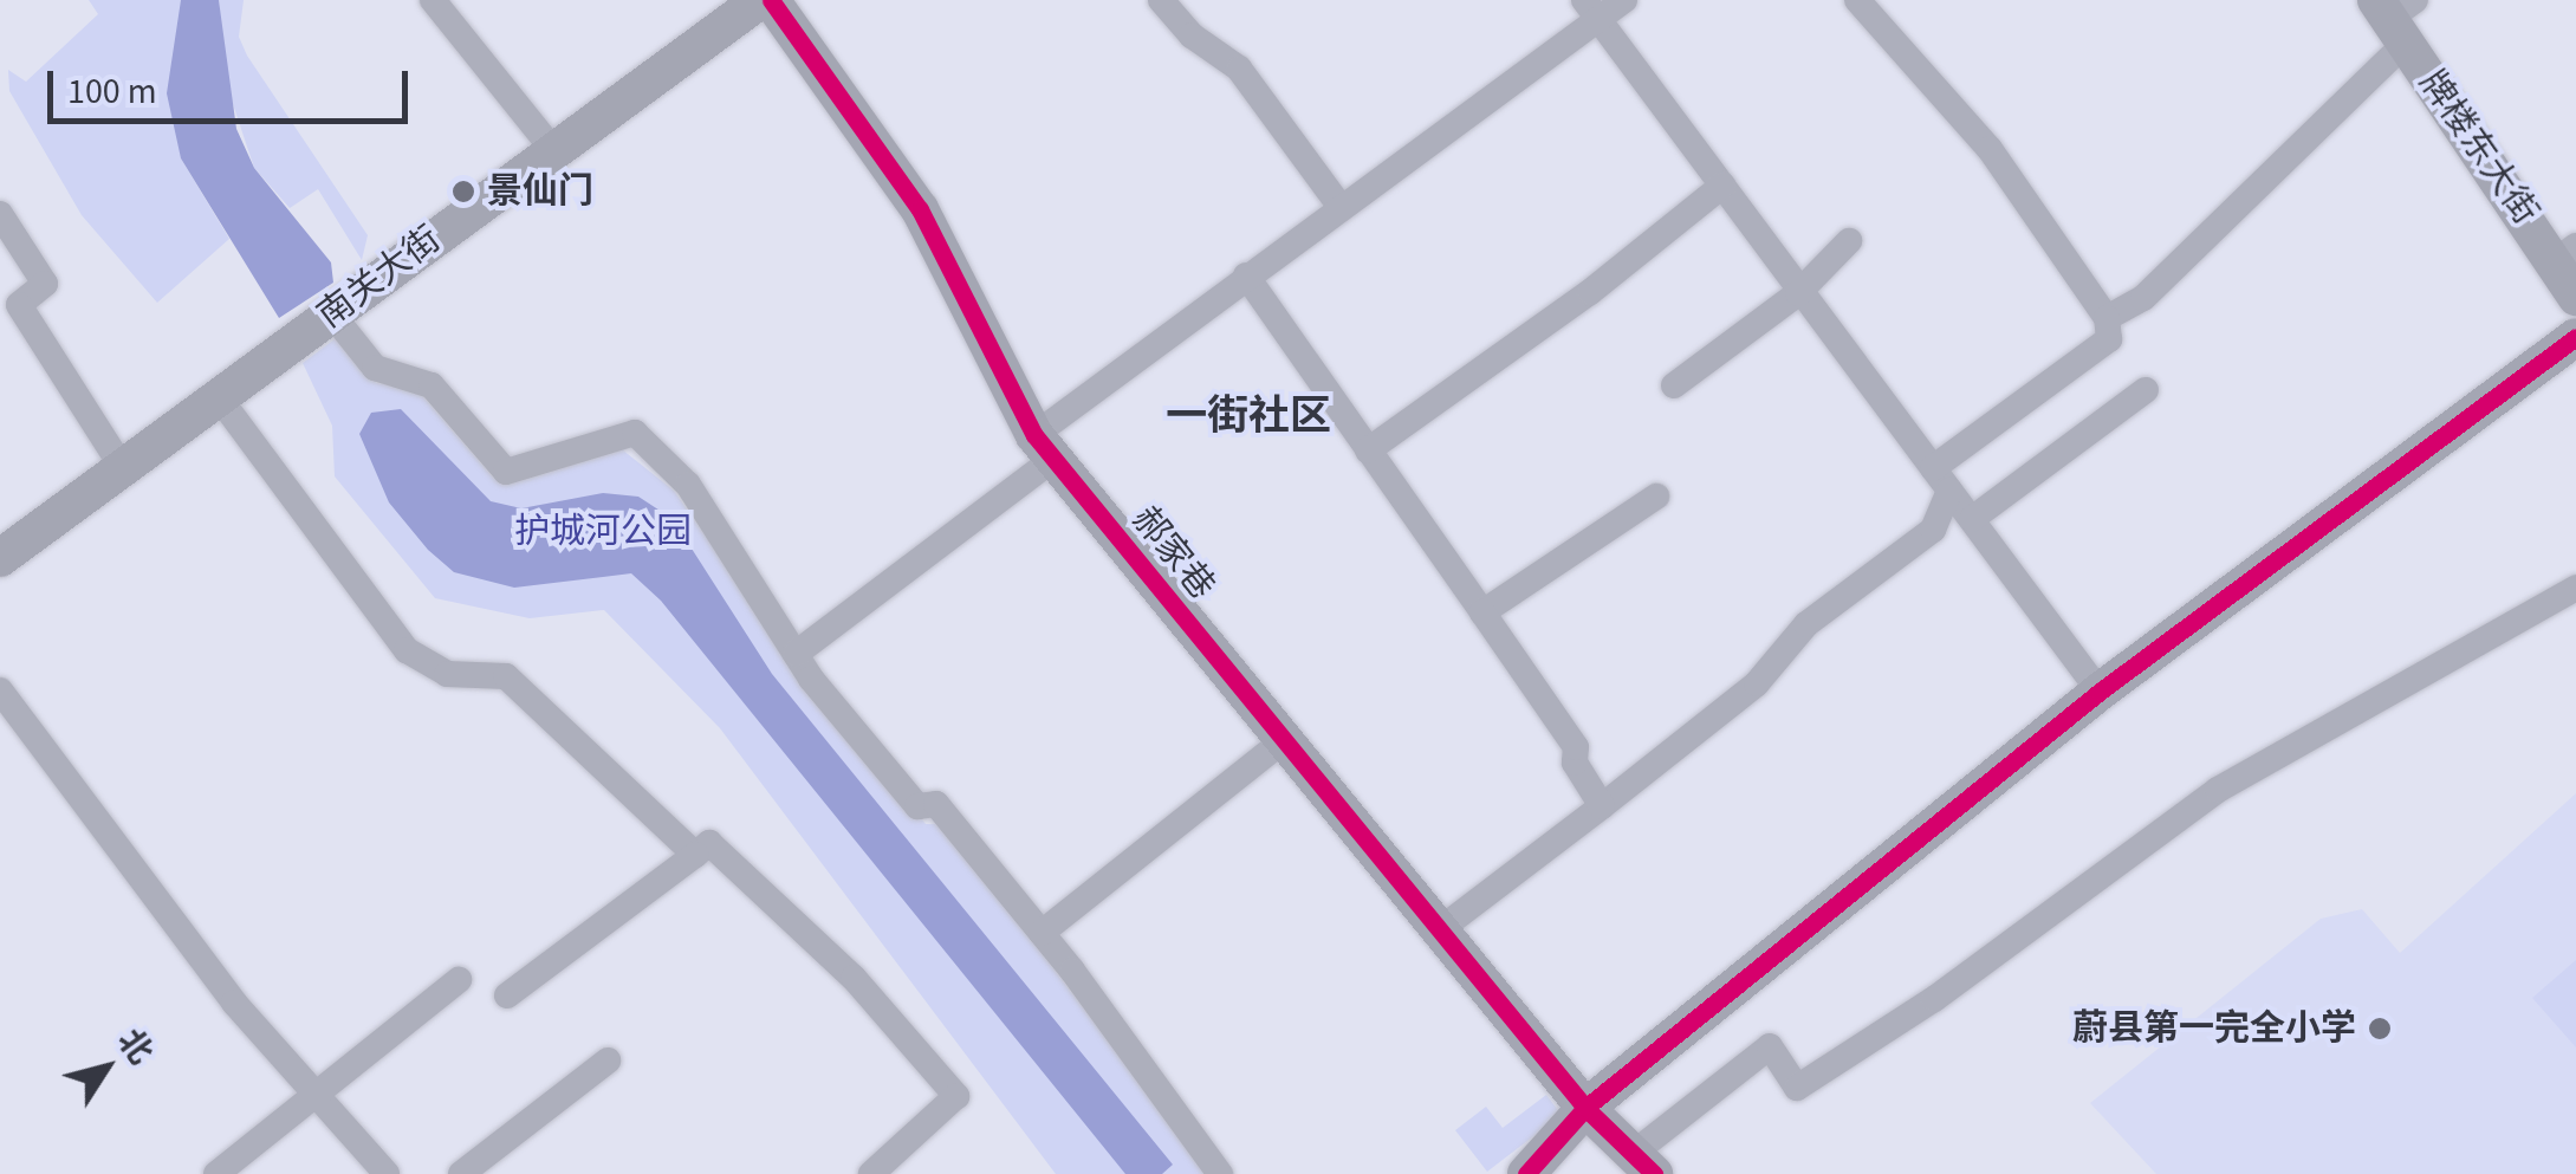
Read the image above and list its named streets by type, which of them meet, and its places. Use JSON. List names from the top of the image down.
{
  "streets": {
    "street": ["牌楼东大街", "南关大街", "郝家巷"]
  },
  "districts": ["一街社区"],
  "parks": ["护城河公园"],
  "places": ["景仙门", "蔚县第一完全小学"],
  "scale_bar": "100 m",
  "north": "top right"
}
